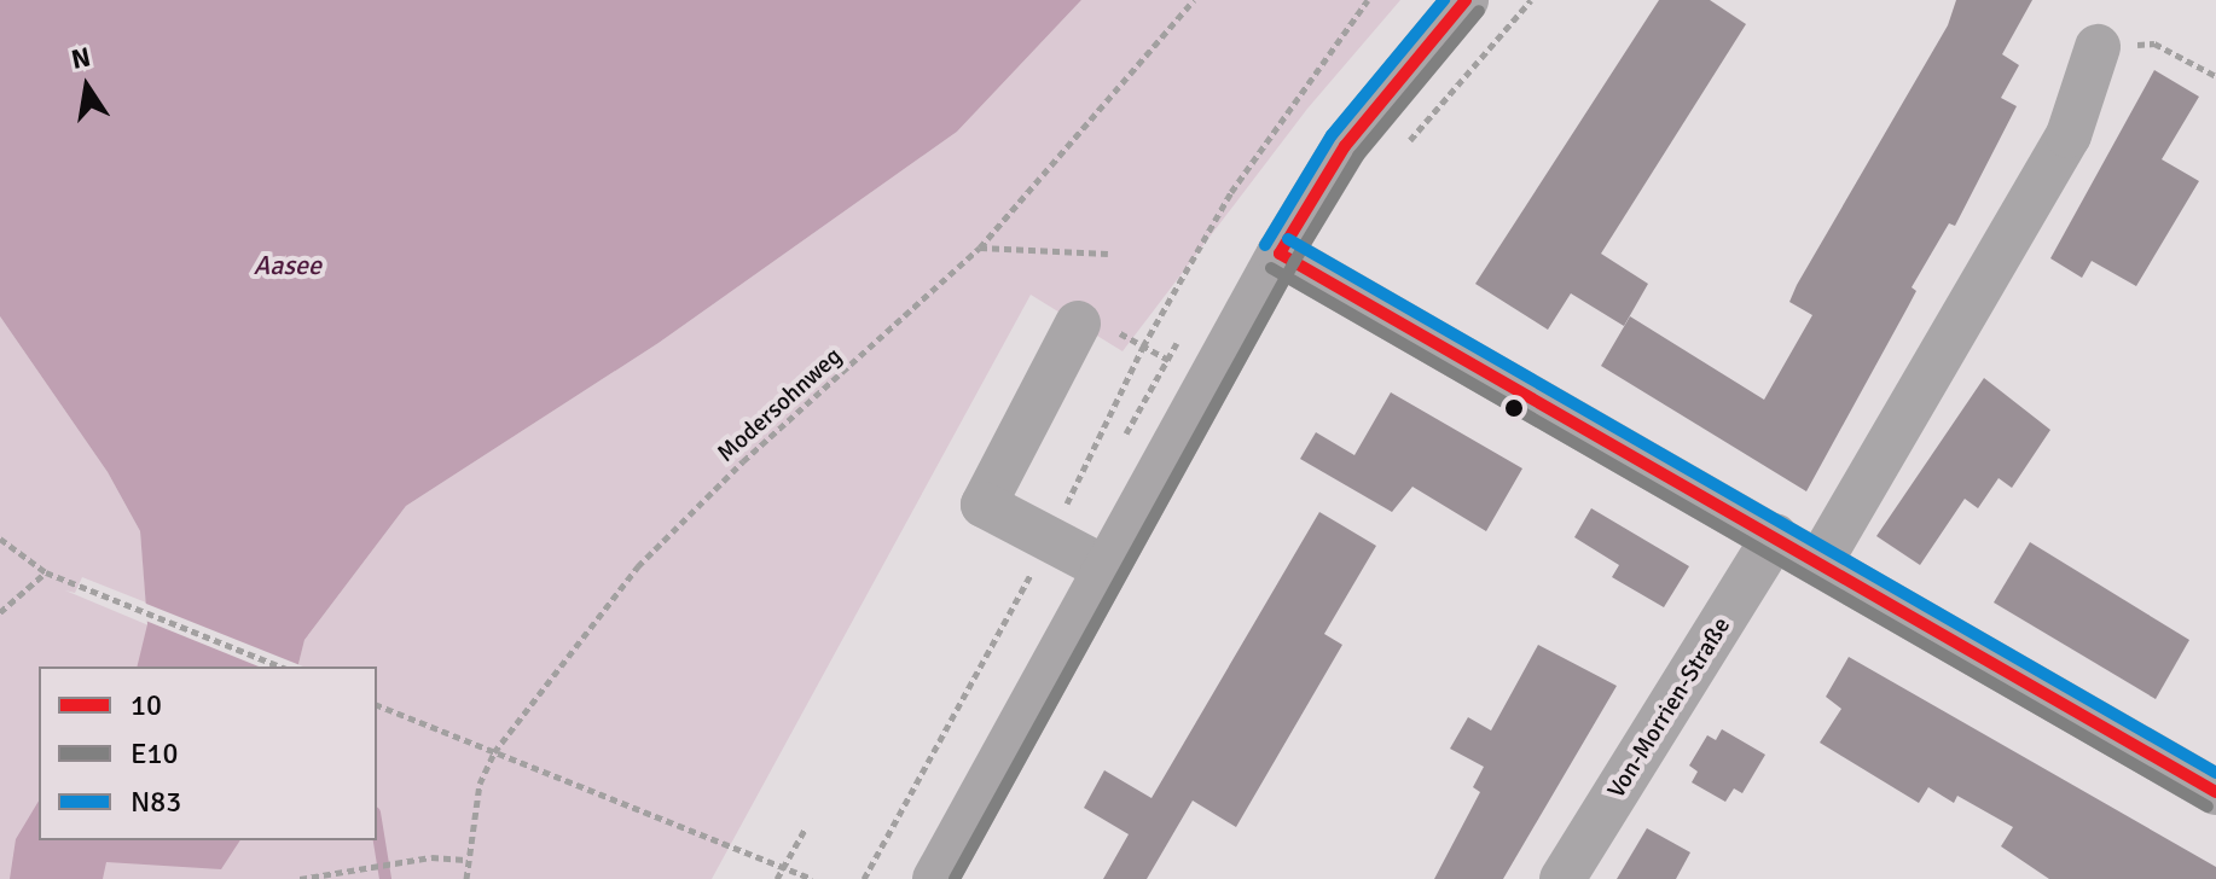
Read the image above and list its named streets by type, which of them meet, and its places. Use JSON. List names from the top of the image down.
{
  "streets": {
    "street": ["Von-Morrien-Straße"],
    "path": ["Modersohnweg"]
  },
  "water": ["Aasee"],
  "lines": ["transit line 10", "transit line N83", "transit line E10"],
  "legend": ["10", "E10", "N83"],
  "north": "top"
}
